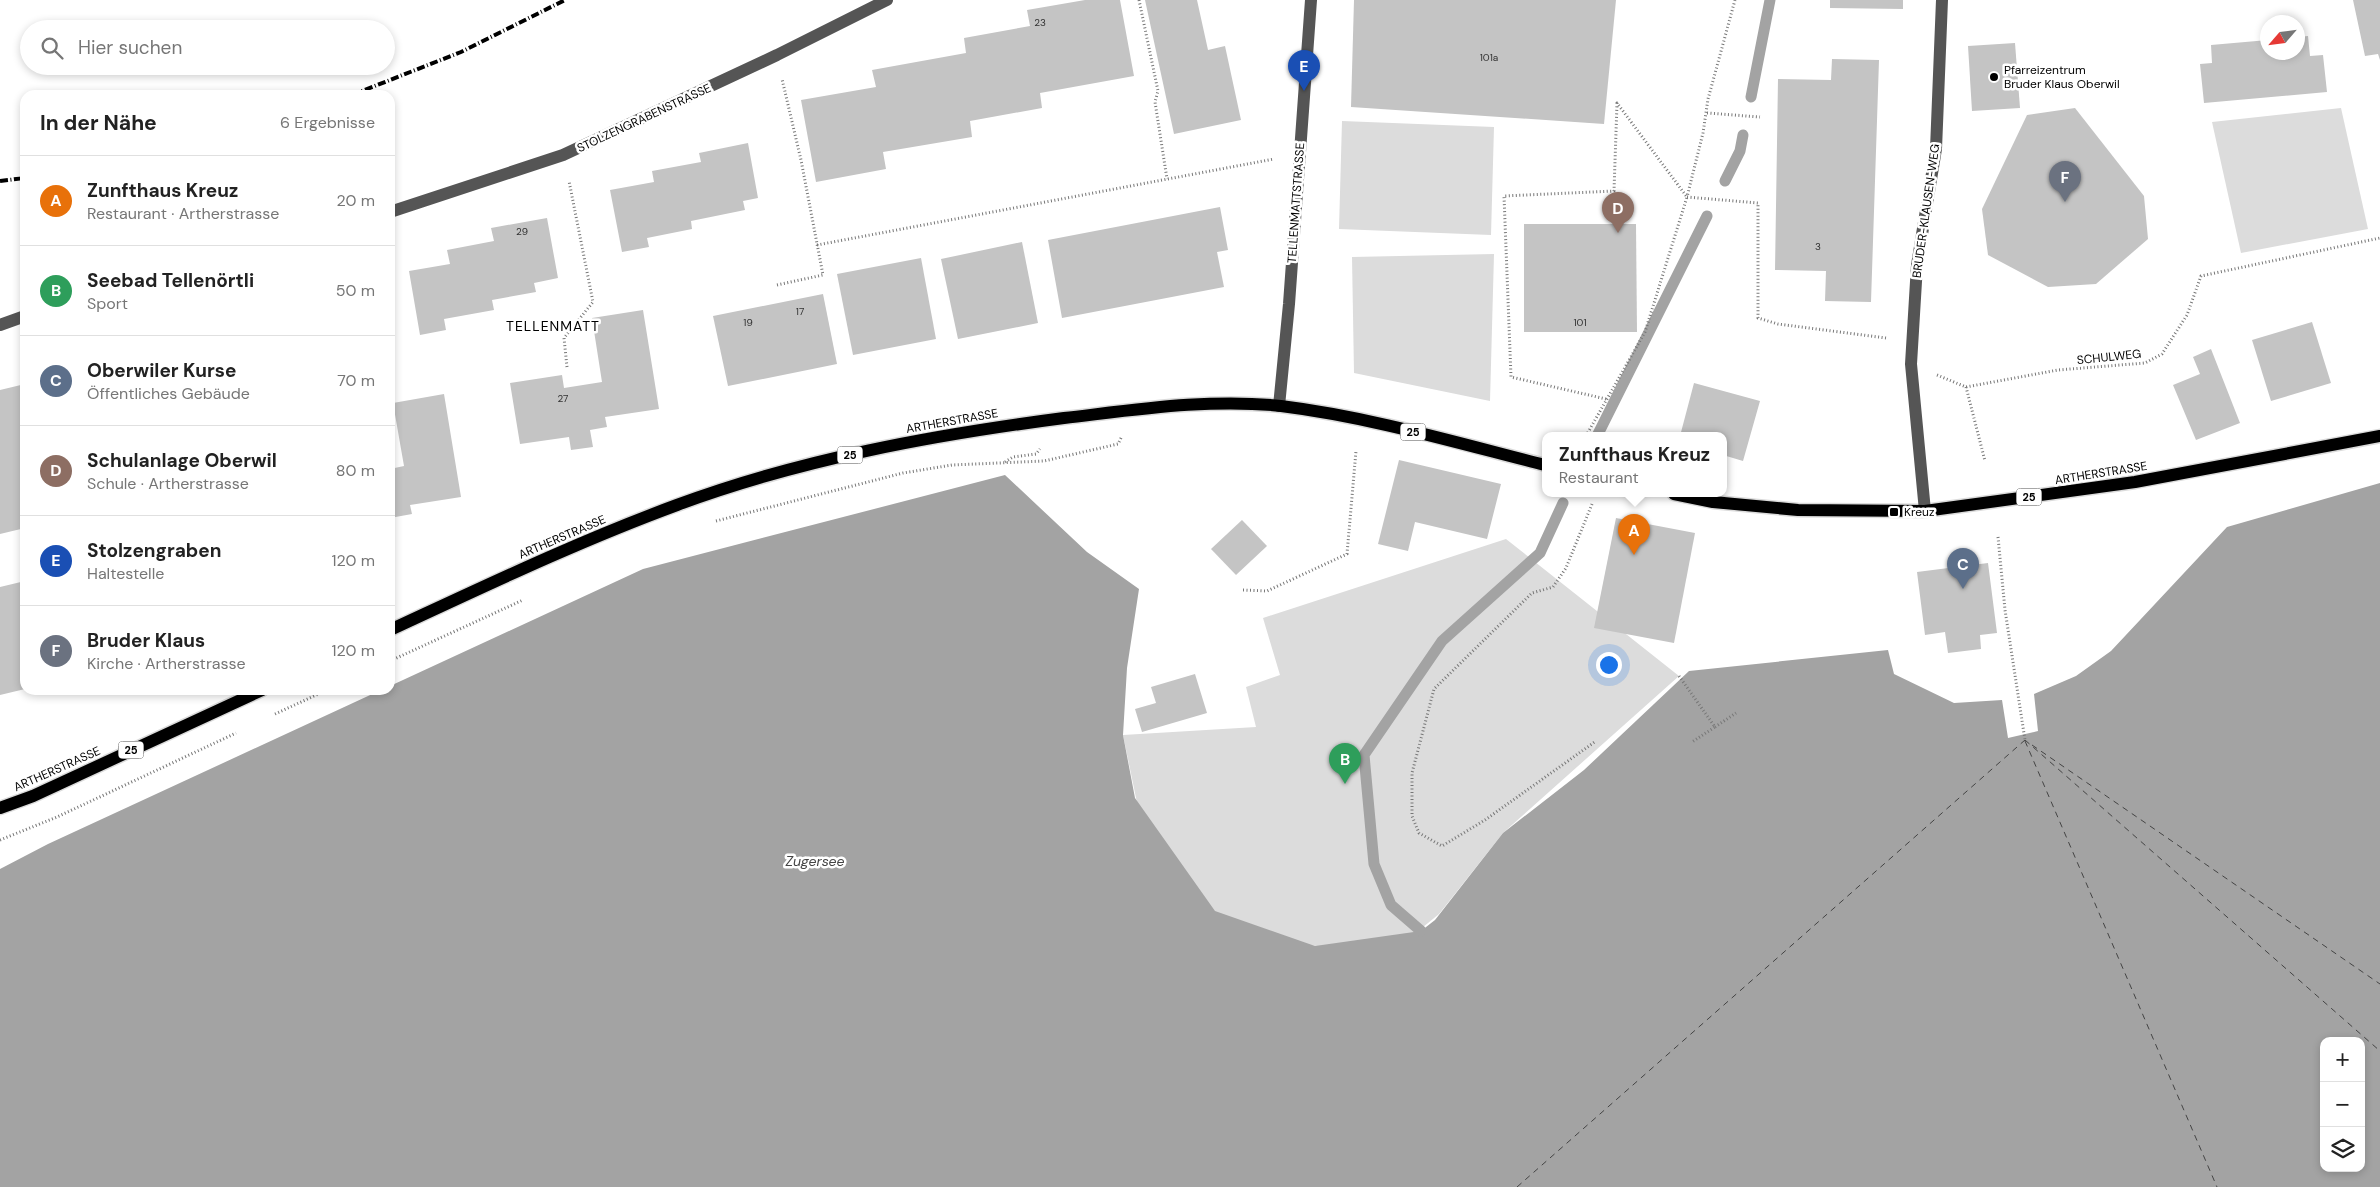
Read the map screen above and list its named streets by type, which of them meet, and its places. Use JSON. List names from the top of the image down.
{
  "streets": {
    "main road": ["ARTHERSTRASSE", "25"],
    "street": ["STOLZENGRABENSTRASSE", "TELLENMATTSTRASSE", "BRUDER-KLAUSEN-WEG"],
    "path": ["SCHULWEG"]
  },
  "crossings": [
    ["TELLENMATTSTRASSE", "ARTHERSTRASSE"],
    ["BRUDER-KLAUSEN-WEG", "ARTHERSTRASSE"]
  ],
  "districts": ["TELLENMATT"],
  "water": ["Zugersee"],
  "places": {
    "other": ["Pfarreizentrum Bruder Klaus Oberwil"],
    "transit": ["Kreuz"]
  },
  "house_numbers": [
    "23",
    "101a",
    "29",
    "3",
    "17",
    "19",
    "101",
    "27"
  ],
  "north": "bottom left",
  "page": {
    "search": "Hier suchen",
    "pins": [
      "E",
      "F",
      "D",
      "A",
      "C",
      "B"
    ],
    "heading": ["In der Nähe", "6 Ergebnisse"],
    "list": [
      {
        "mark": "A",
        "name": "Zunfthaus Kreuz",
        "note": "Restaurant · Artherstrasse",
        "value": "20 m"
      },
      {
        "mark": "B",
        "name": "Seebad Tellenörtli",
        "note": "Sport",
        "value": "50 m"
      },
      {
        "mark": "C",
        "name": "Oberwiler Kurse",
        "note": "Öffentliches Gebäude",
        "value": "70 m"
      },
      {
        "mark": "D",
        "name": "Schulanlage Oberwil",
        "note": "Schule · Artherstrasse",
        "value": "80 m"
      },
      {
        "mark": "E",
        "name": "Stolzengraben",
        "note": "Haltestelle",
        "value": "120 m"
      },
      {
        "mark": "F",
        "name": "Bruder Klaus",
        "note": "Kirche · Artherstrasse",
        "value": "120 m"
      }
    ],
    "popup": ["Zunfthaus Kreuz", "Restaurant"],
    "map_buttons": ["+", "−"]
  }
}
